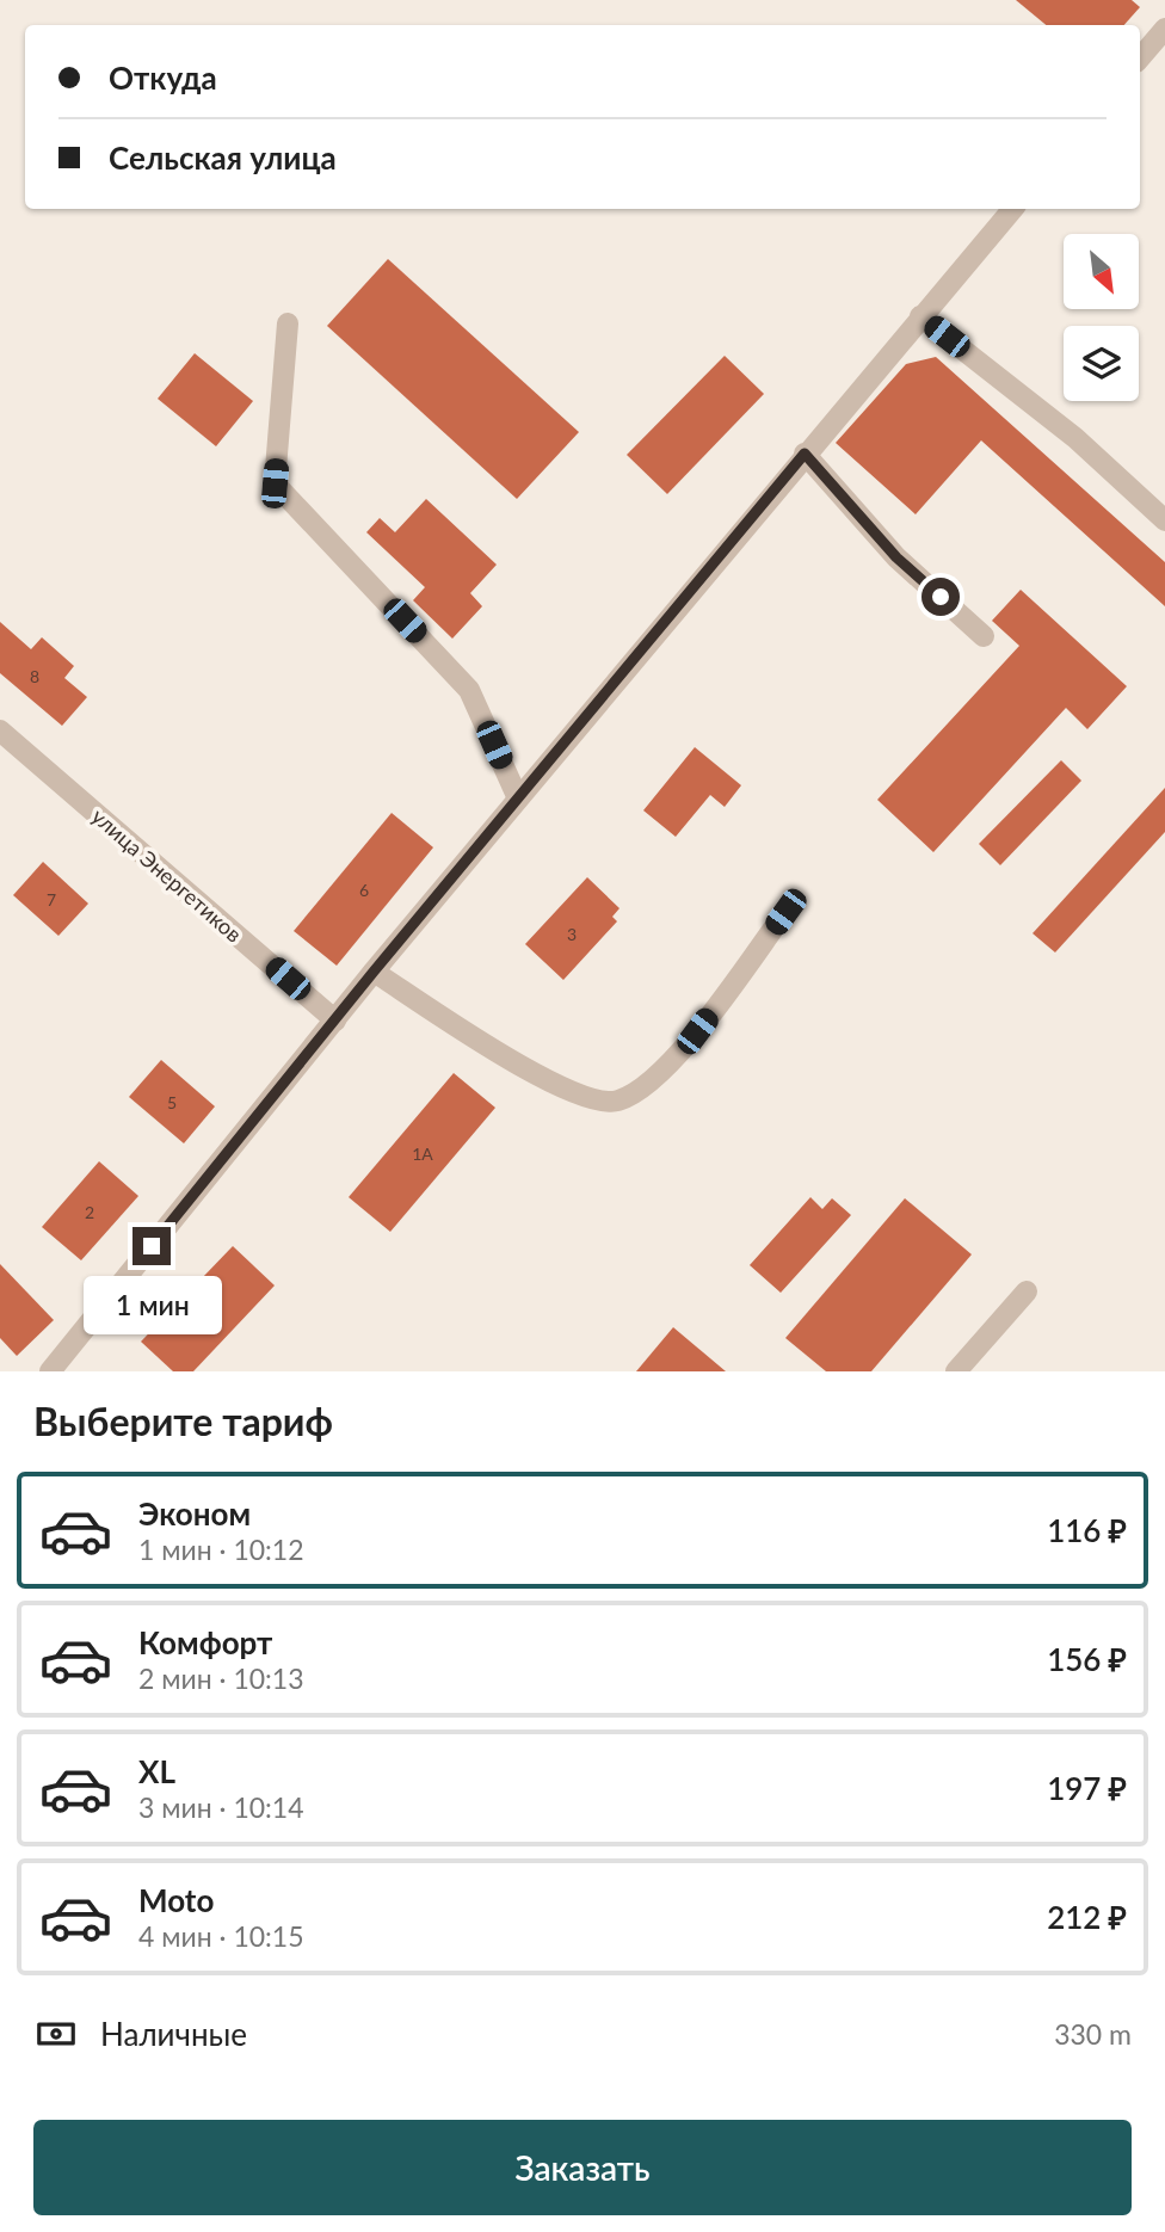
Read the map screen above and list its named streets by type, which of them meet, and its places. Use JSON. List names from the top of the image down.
{
  "streets": {
    "street": ["улица Энергетиков"]
  },
  "house_numbers": [
    "8",
    "6",
    "7",
    "3",
    "5",
    "1А",
    "2"
  ],
  "north": "bottom right",
  "page": {
    "banner": ["Откуда", "Сельская улица"],
    "bubble": "1 мин",
    "heading": "Выберите тариф",
    "list": [
      {
        "name": "Эконом",
        "note": "1 мин · 10:12",
        "value": "116 ₽"
      },
      {
        "name": "Комфорт",
        "note": "2 мин · 10:13",
        "value": "156 ₽"
      },
      {
        "name": "XL",
        "note": "3 мин · 10:14",
        "value": "197 ₽"
      },
      {
        "name": "Moto",
        "note": "4 мин · 10:15",
        "value": "212 ₽"
      }
    ],
    "pay": ["Наличные", "330 m"],
    "buttons": "Заказать"
  }
}
